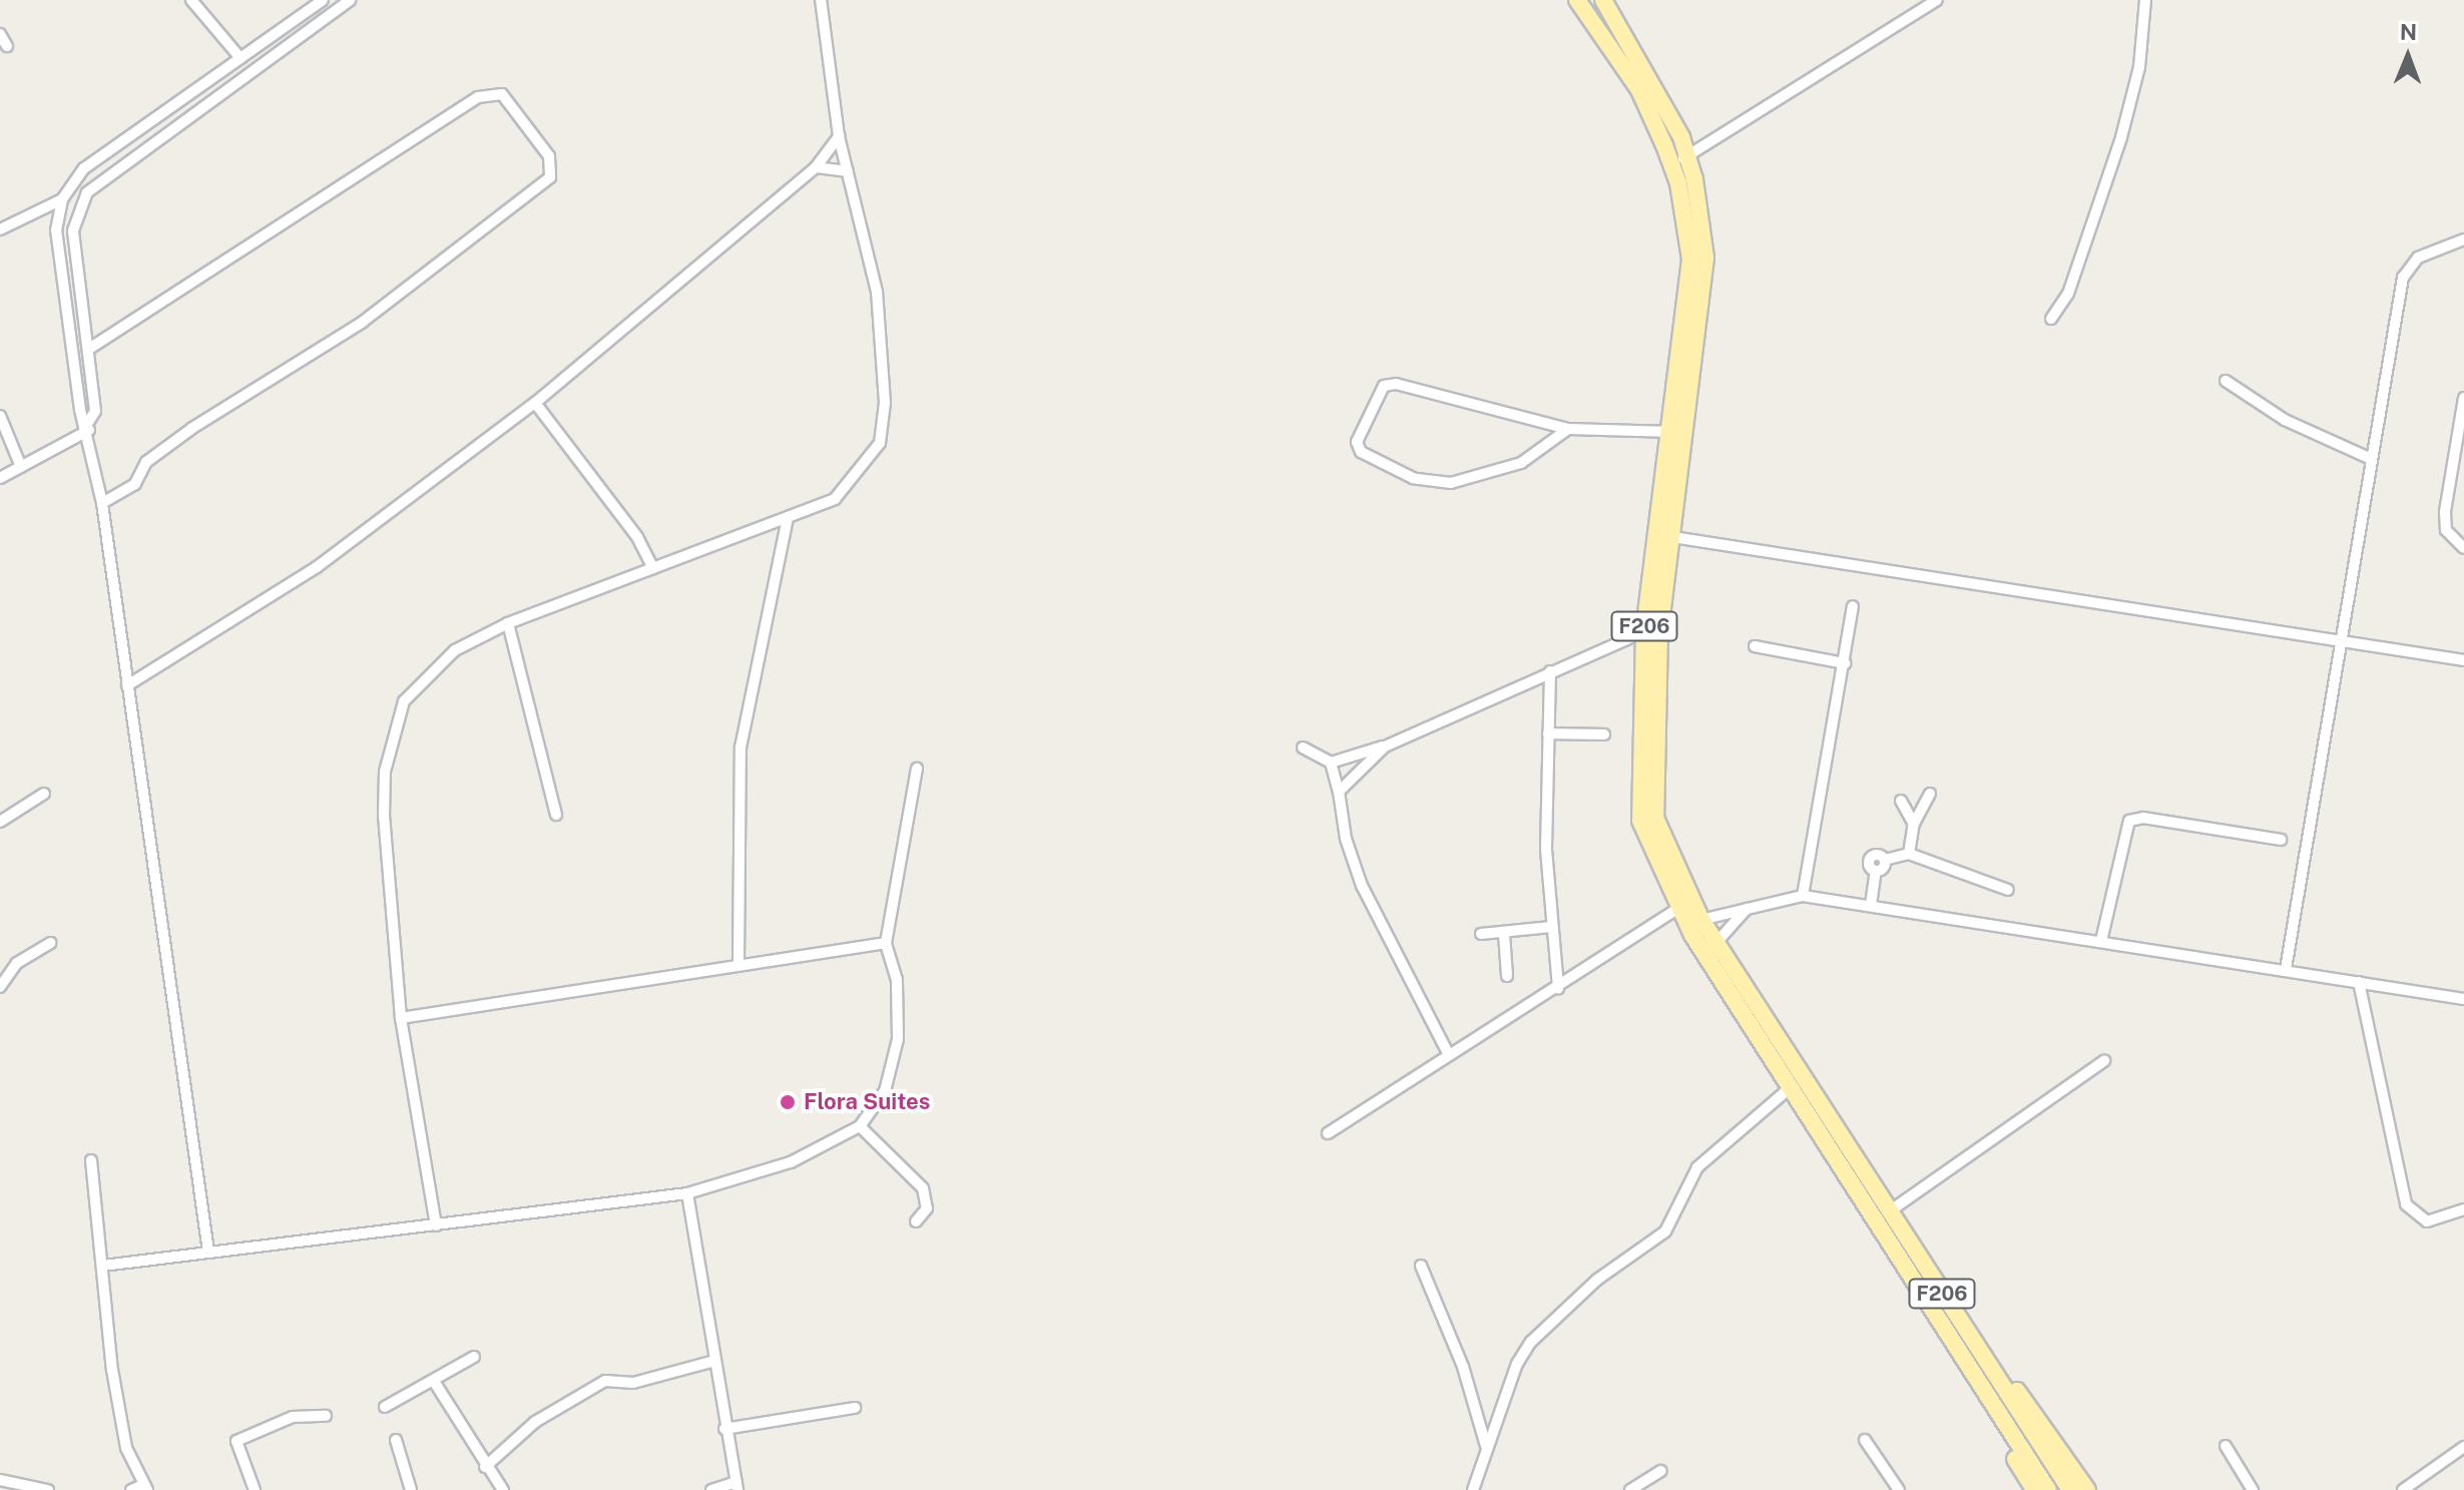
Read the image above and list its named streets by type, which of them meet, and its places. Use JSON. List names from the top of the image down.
{
  "streets": {
    "main road": ["F206"]
  },
  "places": ["Flora Suites"],
  "north": "top"
}
